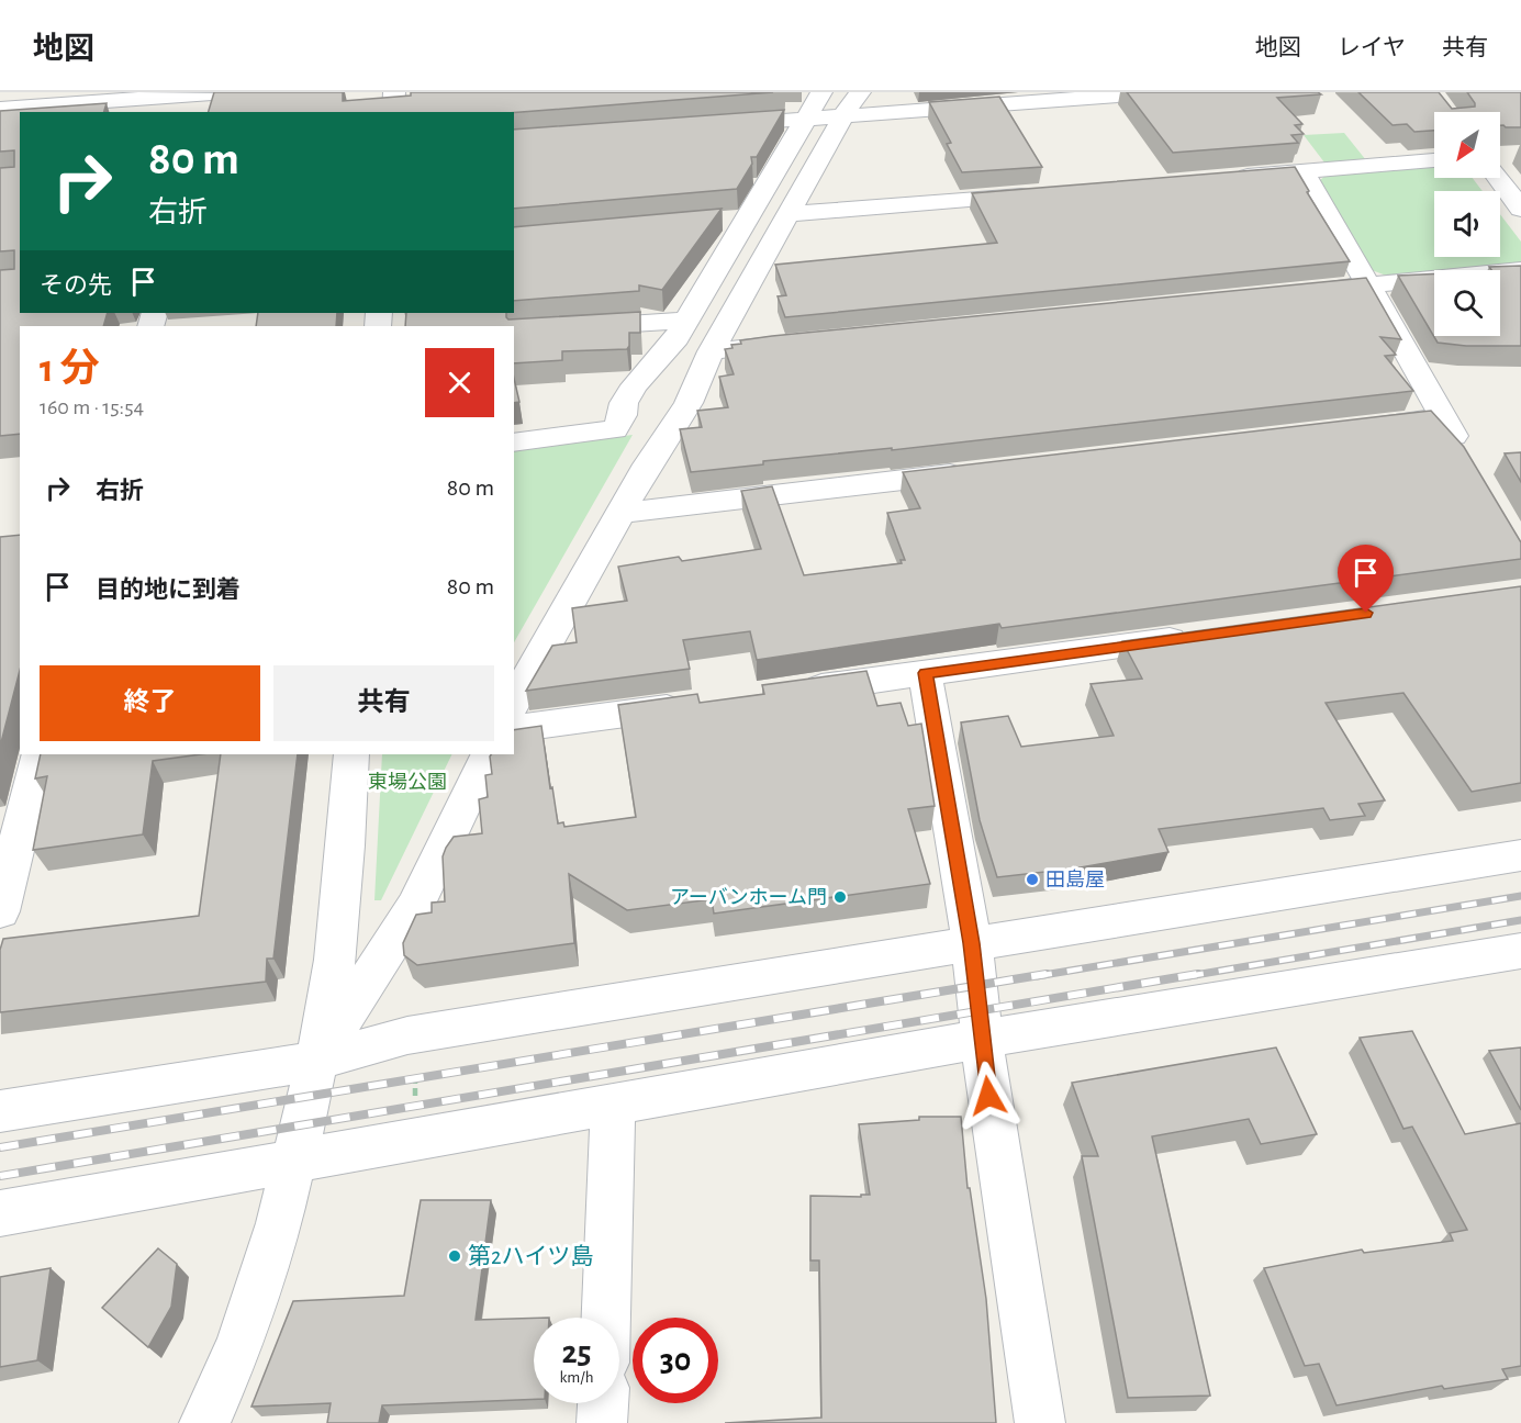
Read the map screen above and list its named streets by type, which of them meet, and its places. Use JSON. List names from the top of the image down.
{
  "parks": ["東場公園"],
  "places": ["田島屋", "アーバンホーム門", "第2ハイツ島"],
  "north": "bottom left",
  "page": {
    "header": "地図",
    "nav": ["地図", "レイヤ", "共有"],
    "turn": ["80 m", "右折"],
    "then": "その先",
    "heading": ["1 分", "160 m · 15:54"],
    "list": [
      {
        "name": "右折",
        "value": "80 m"
      },
      {
        "name": "目的地に到着",
        "value": "80 m"
      }
    ],
    "buttons": ["終了", "共有"],
    "speed": "25 km/h",
    "limit": "30"
  }
}
